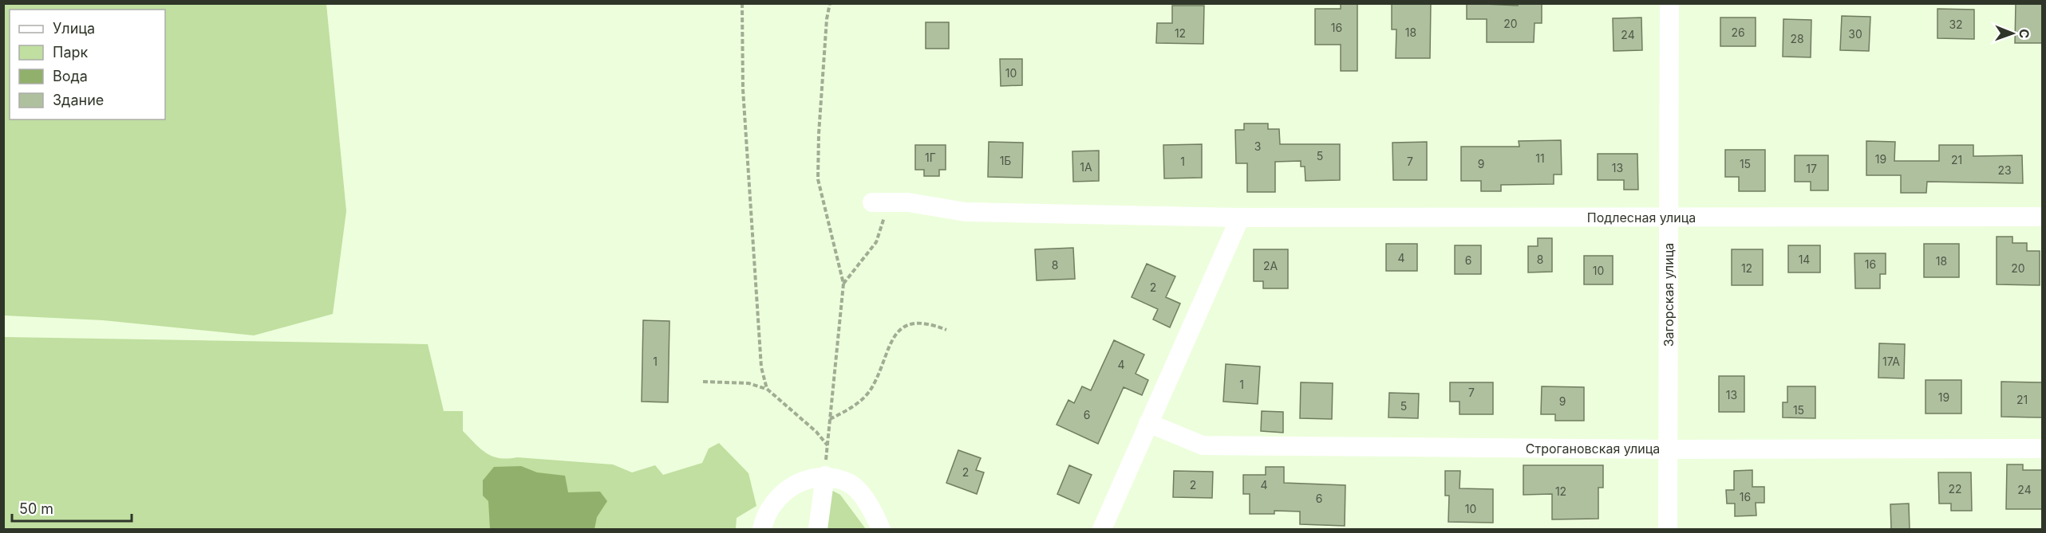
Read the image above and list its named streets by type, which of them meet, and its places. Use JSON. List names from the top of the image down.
{
  "streets": {
    "street": ["Подлесная улица", "Загорская улица", "Строгановская улица"]
  },
  "crossings": [
    ["Подлесная улица", "Загорская улица"],
    ["Загорская улица", "Строгановская улица"]
  ],
  "house_numbers": [
    "20",
    "32",
    "16",
    "18",
    "26",
    "12",
    "30",
    "24",
    "28",
    "10",
    "3",
    "5",
    "1Г",
    "11",
    "19",
    "21",
    "1Б",
    "1",
    "7",
    "9",
    "15",
    "1А",
    "13",
    "17",
    "23",
    "4",
    "8",
    "14",
    "6",
    "18",
    "16",
    "8",
    "2А",
    "12",
    "20",
    "10",
    "2",
    "1",
    "17А",
    "4",
    "1",
    "7",
    "13",
    "19",
    "21",
    "9",
    "5",
    "15",
    "6",
    "2",
    "2",
    "4",
    "22",
    "24",
    "12",
    "16",
    "6",
    "10"
  ],
  "legend": [
    "Улица",
    "Парк",
    "Вода",
    "Здание"
  ],
  "scale_bar": "50 m",
  "north": "right"
}
